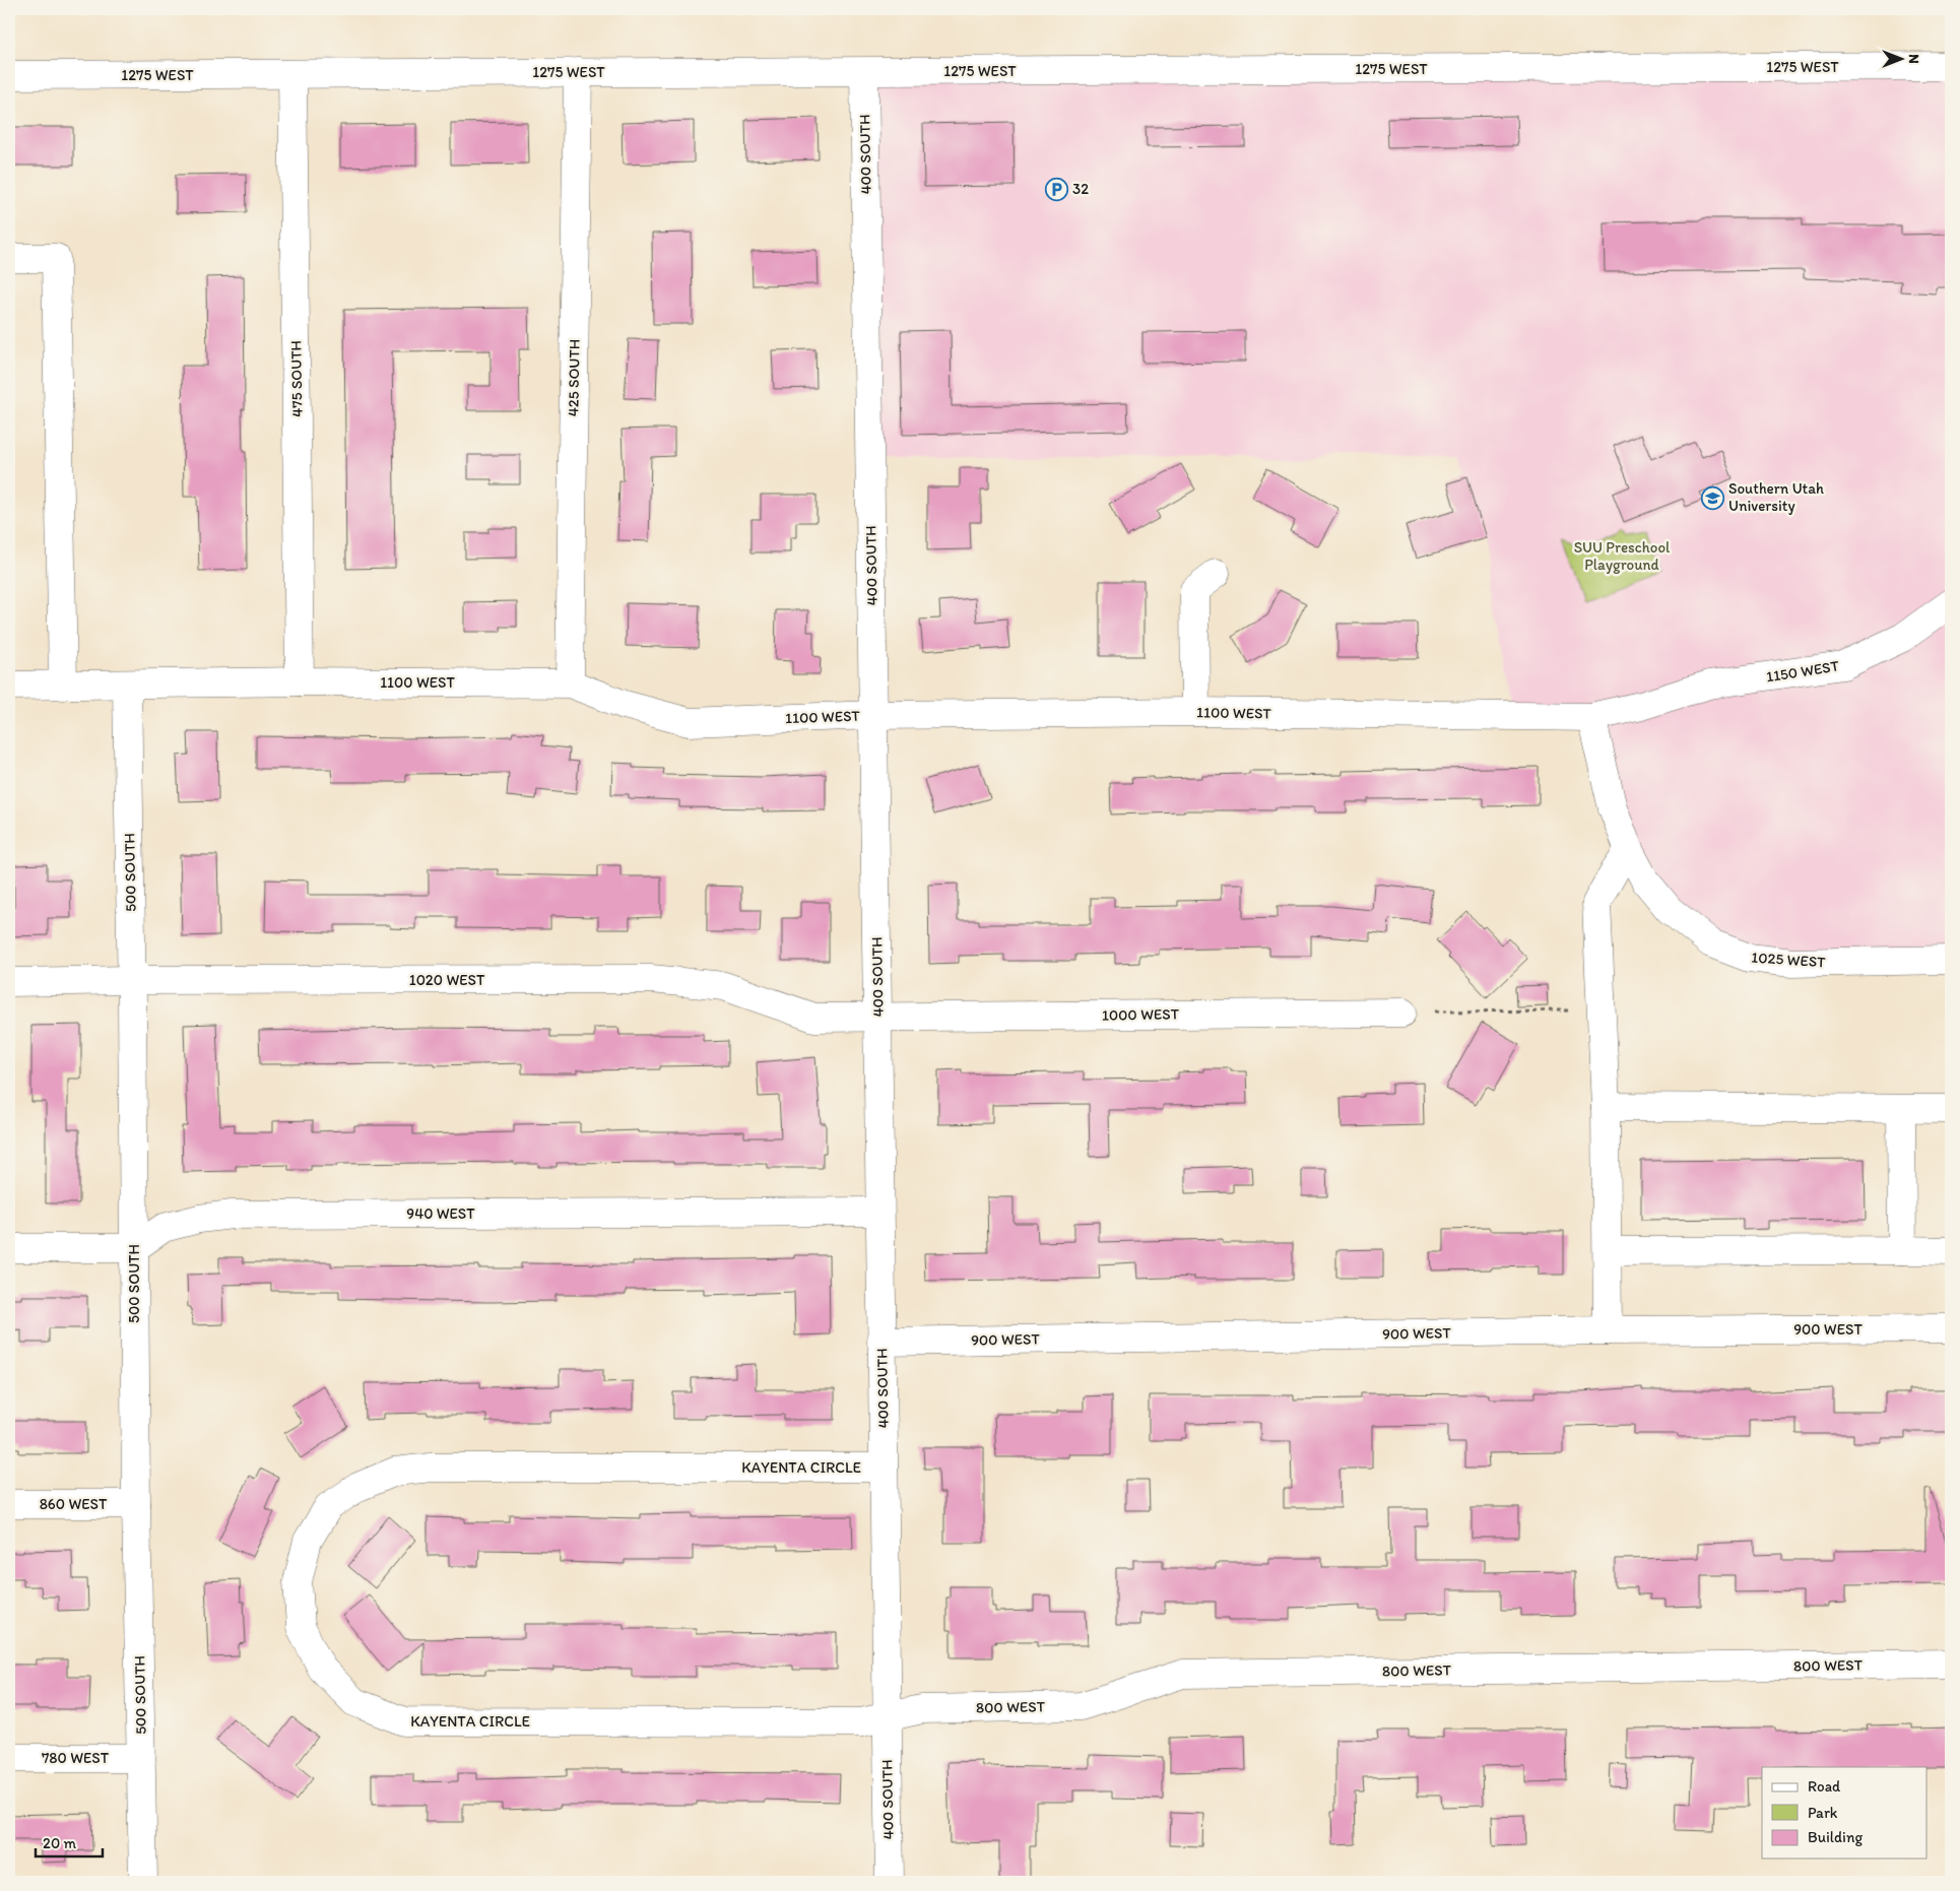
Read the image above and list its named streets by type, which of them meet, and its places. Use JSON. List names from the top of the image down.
{
  "streets": {
    "street": [
      "1275 WEST",
      "400 SOUTH",
      "425 SOUTH",
      "475 SOUTH",
      "1150 WEST",
      "1100 WEST",
      "500 SOUTH",
      "1025 WEST",
      "1020 WEST",
      "1000 WEST",
      "940 WEST",
      "900 WEST",
      "KAYENTA CIRCLE",
      "860 WEST",
      "800 WEST",
      "780 WEST"
    ]
  },
  "crossings": [
    ["1275 WEST", "400 SOUTH"],
    ["1275 WEST", "425 SOUTH"],
    ["1275 WEST", "475 SOUTH"],
    ["400 SOUTH", "1100 WEST"],
    ["400 SOUTH", "1020 WEST"],
    ["400 SOUTH", "1000 WEST"],
    ["400 SOUTH", "940 WEST"],
    ["400 SOUTH", "900 WEST"],
    ["400 SOUTH", "KAYENTA CIRCLE"],
    ["400 SOUTH", "800 WEST"],
    ["425 SOUTH", "1100 WEST"],
    ["475 SOUTH", "1100 WEST"],
    ["1150 WEST", "1100 WEST"],
    ["1100 WEST", "500 SOUTH"],
    ["1100 WEST", "1025 WEST"],
    ["500 SOUTH", "1020 WEST"],
    ["500 SOUTH", "940 WEST"],
    ["500 SOUTH", "860 WEST"],
    ["500 SOUTH", "780 WEST"],
    ["1020 WEST", "1000 WEST"],
    ["KAYENTA CIRCLE", "800 WEST"]
  ],
  "parks": ["SUU Preschool Playground"],
  "places": {
    "parking": ["32"],
    "school or university": ["Southern Utah University"]
  },
  "legend": ["Road", "Park", "Building"],
  "scale_bar": "20 m",
  "north": "right"
}
